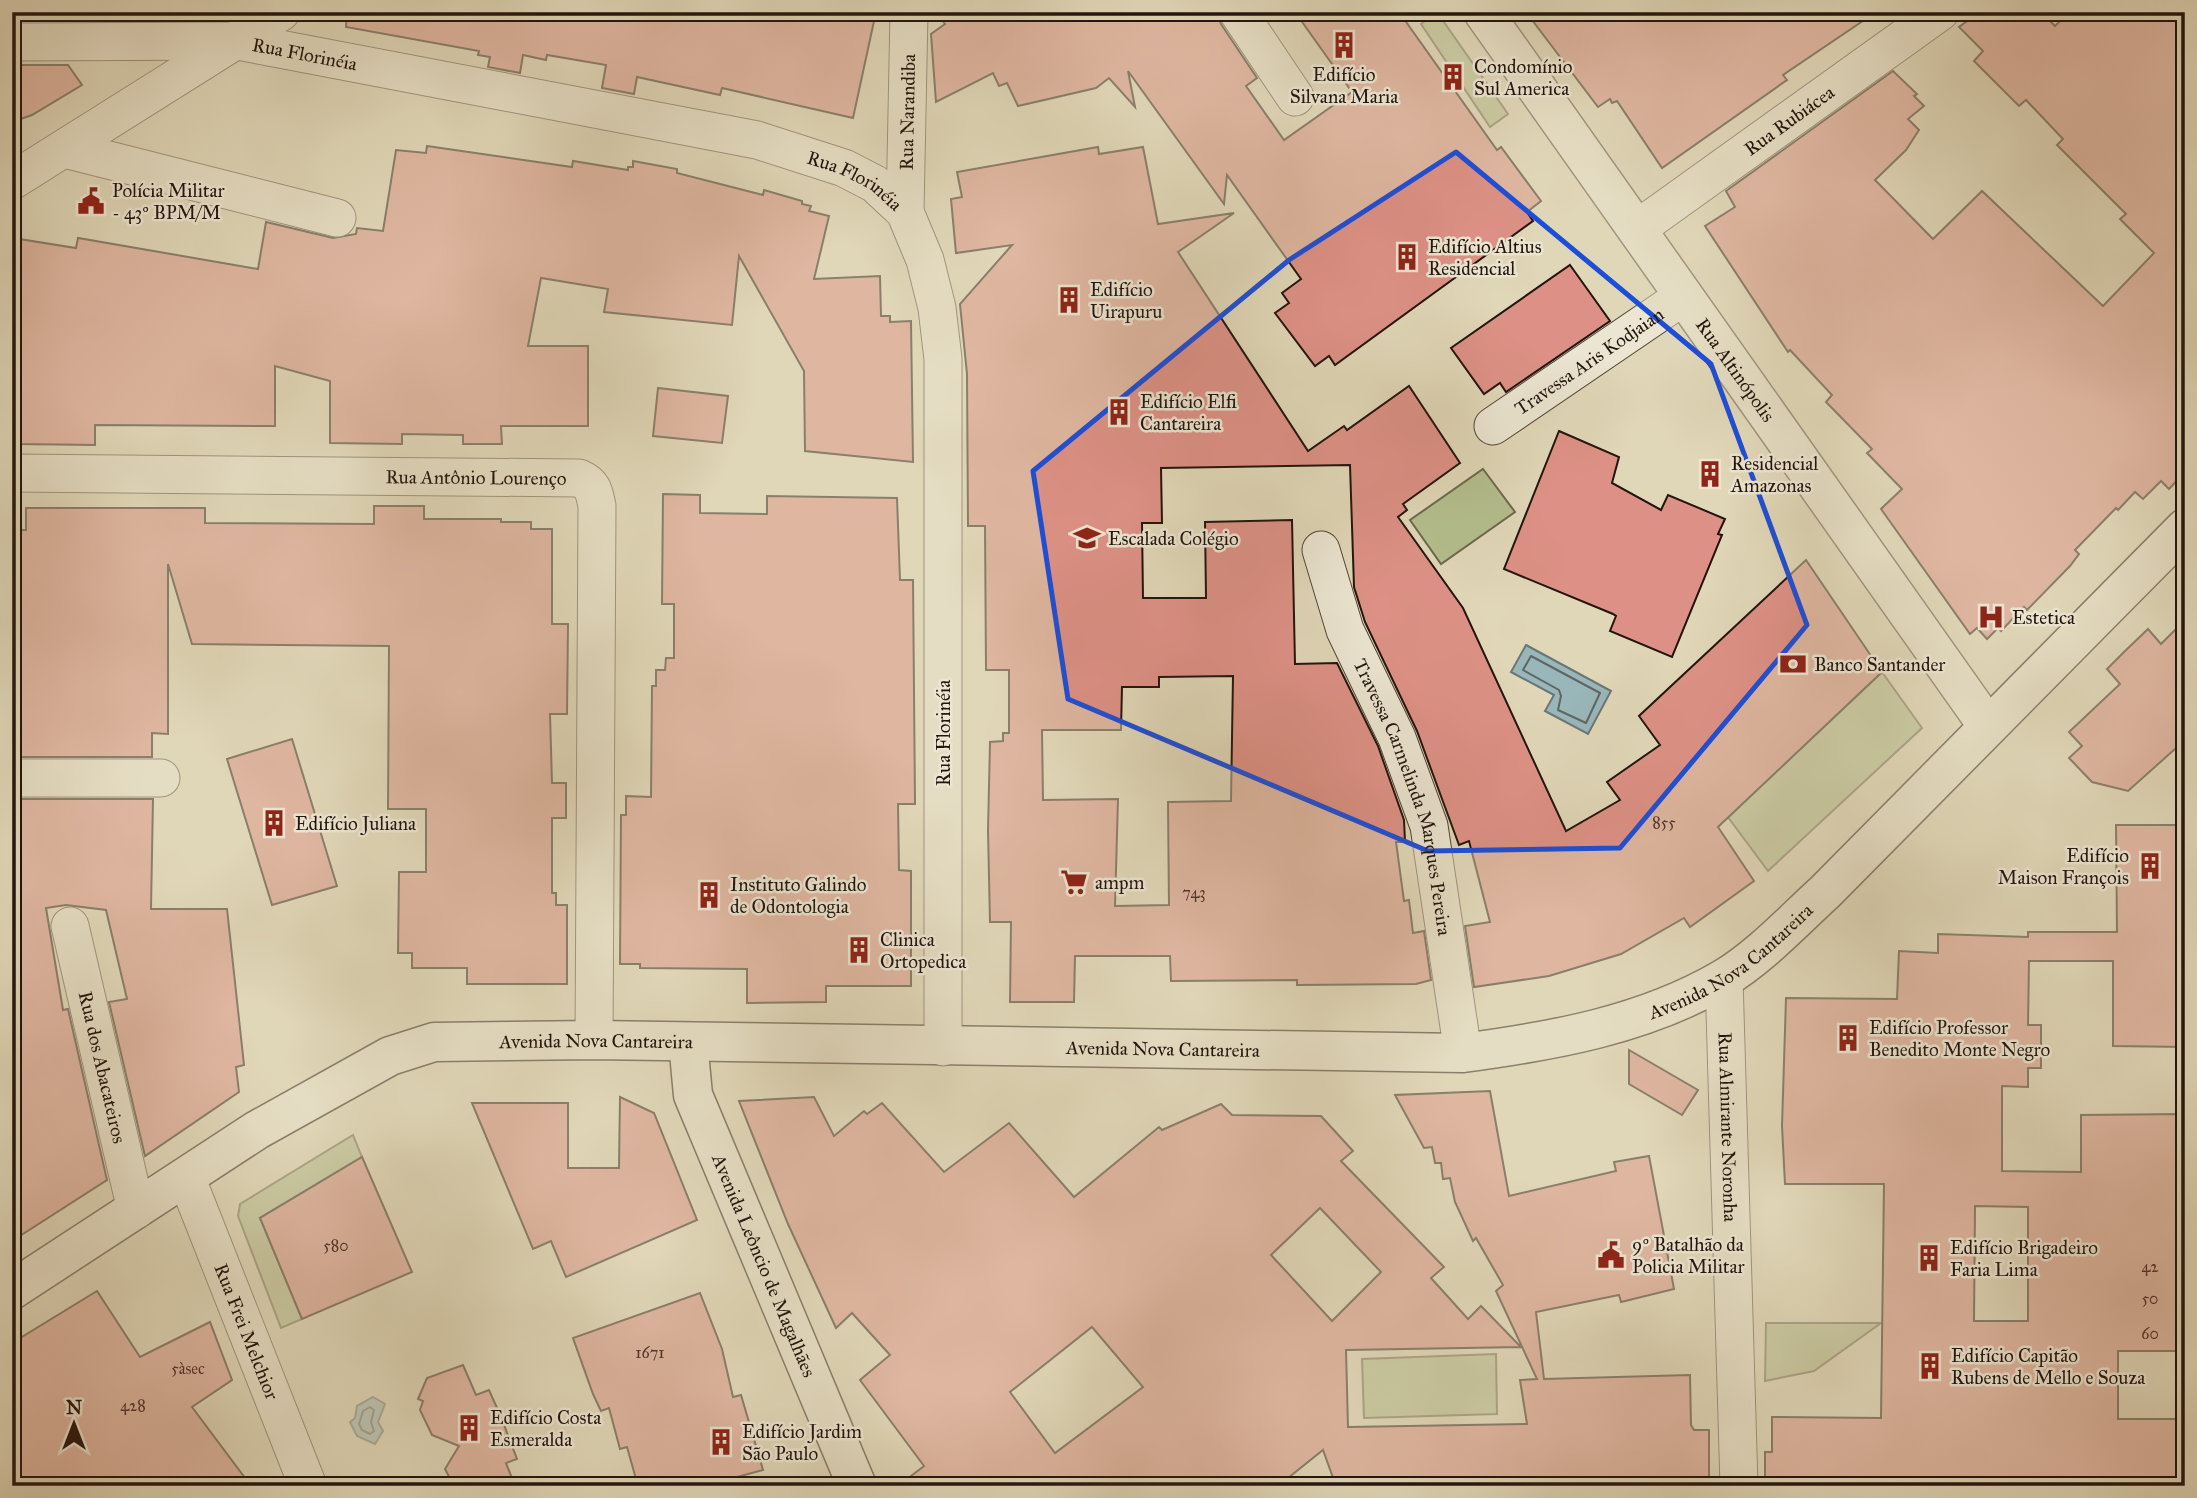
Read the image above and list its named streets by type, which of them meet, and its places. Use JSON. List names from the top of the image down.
{
  "streets": {
    "main road": ["Rua Altinópolis", "Avenida Nova Cantareira", "Avenida Leôncio de Magalhães"],
    "street": [
      "Rua Florinéia",
      "Rua Narandiba",
      "Rua Rubiácea",
      "Travessa Aris Kodjaian",
      "Rua Antônio Lourenço",
      "Travessa Carmelinda Marques Pereira",
      "Rua dos Abacateiros",
      "Rua Almirante Noronha",
      "Rua Frei Melchior"
    ]
  },
  "crossings": [
    ["Rua Florinéia", "Rua Narandiba"],
    ["Rua Florinéia", "Avenida Nova Cantareira"],
    ["Rua Rubiácea", "Rua Altinópolis"],
    ["Travessa Aris Kodjaian", "Rua Altinópolis"],
    ["Rua Altinópolis", "Avenida Nova Cantareira"],
    ["Rua Antônio Lourenço", "Avenida Nova Cantareira"],
    ["Travessa Carmelinda Marques Pereira", "Avenida Nova Cantareira"],
    ["Avenida Nova Cantareira", "Rua dos Abacateiros"],
    ["Avenida Nova Cantareira", "Rua Almirante Noronha"],
    ["Avenida Nova Cantareira", "Avenida Leôncio de Magalhães"],
    ["Avenida Nova Cantareira", "Rua Frei Melchior"]
  ],
  "places": {
    "building": [
      "Edifício Silvana Maria",
      "Condomínio Sul America",
      "Edifício Altius Residencial",
      "Edifício Uirapuru",
      "Edifício Elfi Cantareira",
      "Residencial Amazonas",
      "Edifício Juliana",
      "Edifício Maison François",
      "Instituto Galindo de Odontologia",
      "Clinica Ortopedica",
      "Edifício Professor Benedito Monte Negro",
      "Edifício Brigadeiro Faria Lima",
      "Edifício Capitão Rubens de Mello e Souza",
      "Edifício Costa Esmeralda",
      "Edifício Jardim São Paulo"
    ],
    "public building": ["Polícia Militar - 43º BPM/M", "9º Batalhão da Policia Militar"],
    "school or university": ["Escalada Colégio"],
    "hospital": ["Estetica"],
    "bank": ["Banco Santander"],
    "supermarket": ["ampm"]
  },
  "house_numbers": [
    "855",
    "743",
    "580",
    "42",
    "50",
    "60",
    "1671",
    "5àsec",
    "428"
  ],
  "north": "top"
}
